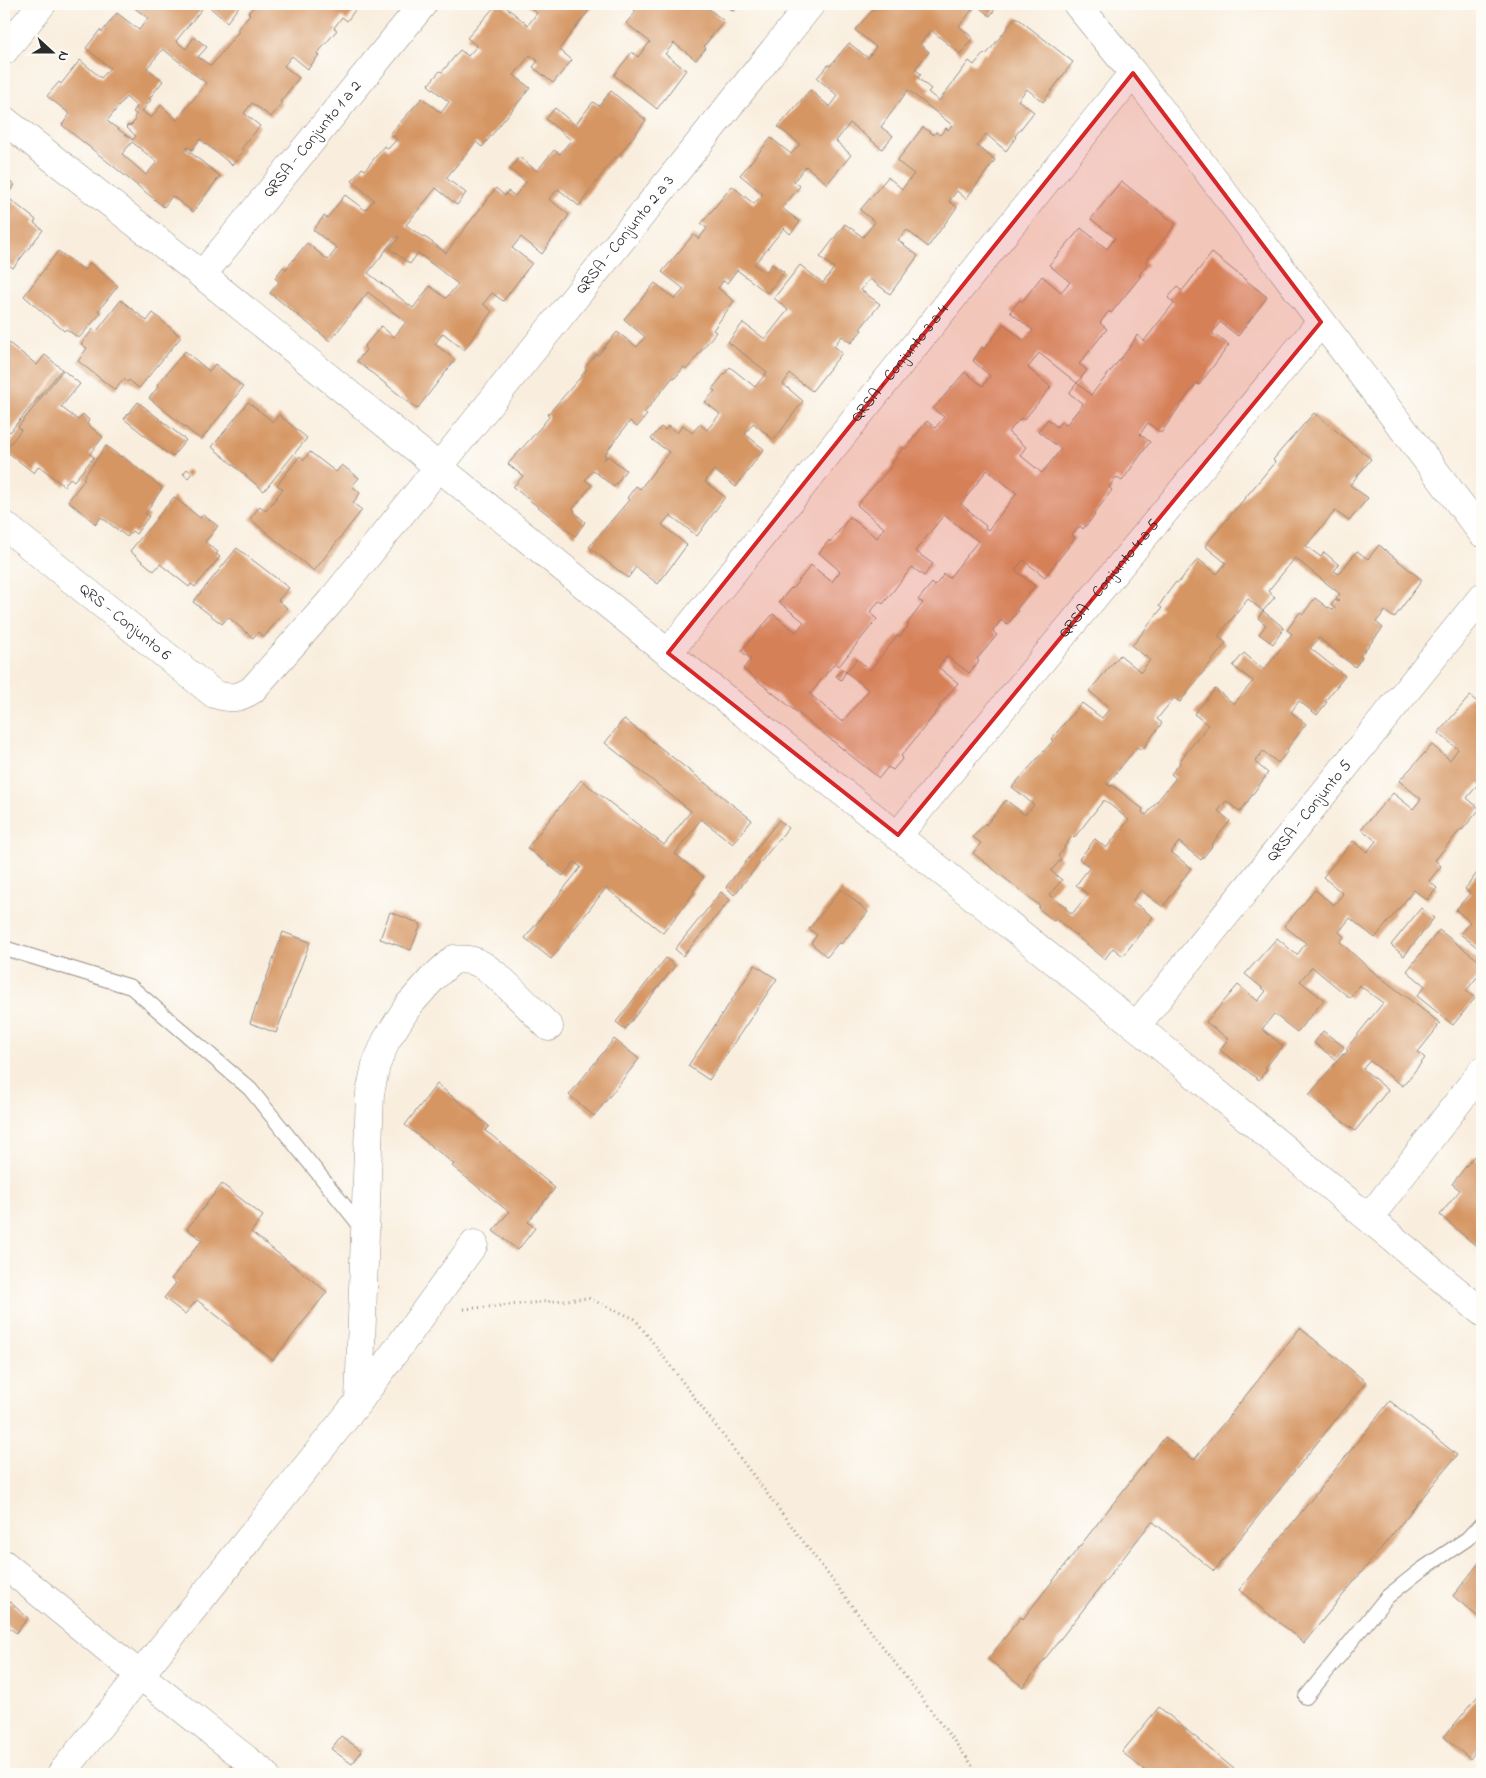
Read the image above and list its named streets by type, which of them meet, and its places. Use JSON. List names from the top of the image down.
{
  "streets": {
    "street": [
      "QRSA - Conjunto 1 a 2",
      "QRSA - Conjunto 2 a 3",
      "QRSA - Conjunto 3 a 4",
      "QRSA - Conjunto 4 a 5",
      "QRS - Conjunto 6",
      "QRSA - Conjunto 5"
    ]
  },
  "crossings": [
    ["QRSA - Conjunto 2 a 3", "QRS - Conjunto 6"]
  ],
  "north": "right"
}
